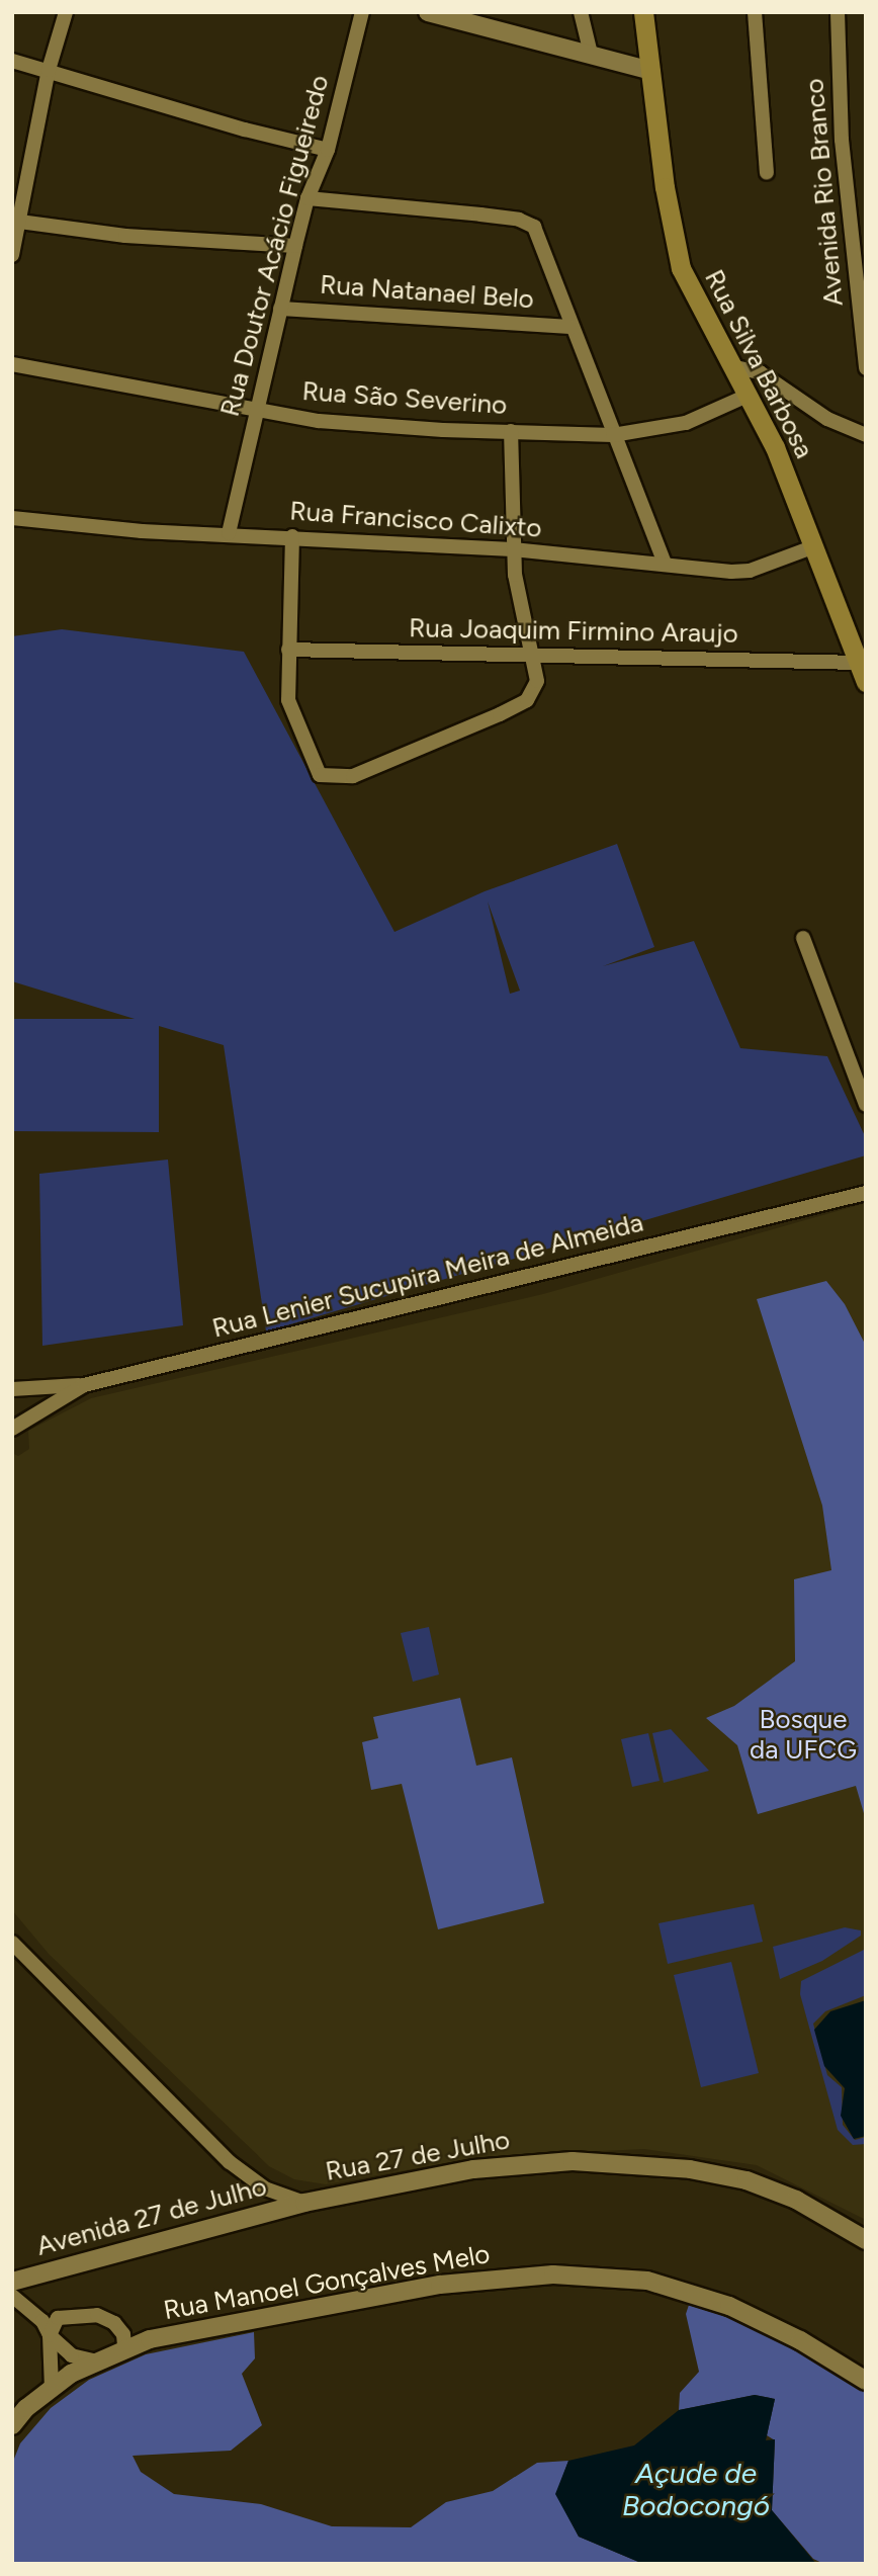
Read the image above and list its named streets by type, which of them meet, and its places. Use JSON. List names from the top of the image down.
{
  "streets": {
    "main road": ["Rua Silva Barbosa"],
    "street": [
      "Avenida Rio Branco",
      "Rua Doutor Acácio Figueiredo",
      "Rua Natanael Belo",
      "Rua São Severino",
      "Rua Francisco Calixto",
      "Rua Joaquim Firmino Araujo",
      "Rua Lenier Sucupira Meira de Almeida",
      "Rua 27 de Julho",
      "Avenida 27 de Julho",
      "Rua Manoel Gonçalves Melo"
    ]
  },
  "crossings": [
    ["Rua Doutor Acácio Figueiredo", "Rua Natanael Belo"],
    ["Rua Doutor Acácio Figueiredo", "Rua São Severino"],
    ["Rua Doutor Acácio Figueiredo", "Rua Francisco Calixto"],
    ["Rua Silva Barbosa", "Rua São Severino"],
    ["Rua Silva Barbosa", "Rua Francisco Calixto"],
    ["Rua Silva Barbosa", "Rua Joaquim Firmino Araujo"],
    ["Rua 27 de Julho", "Avenida 27 de Julho"]
  ],
  "water": ["Açude de Bodocongó"],
  "parks": ["Bosque da UFCG"]
}
